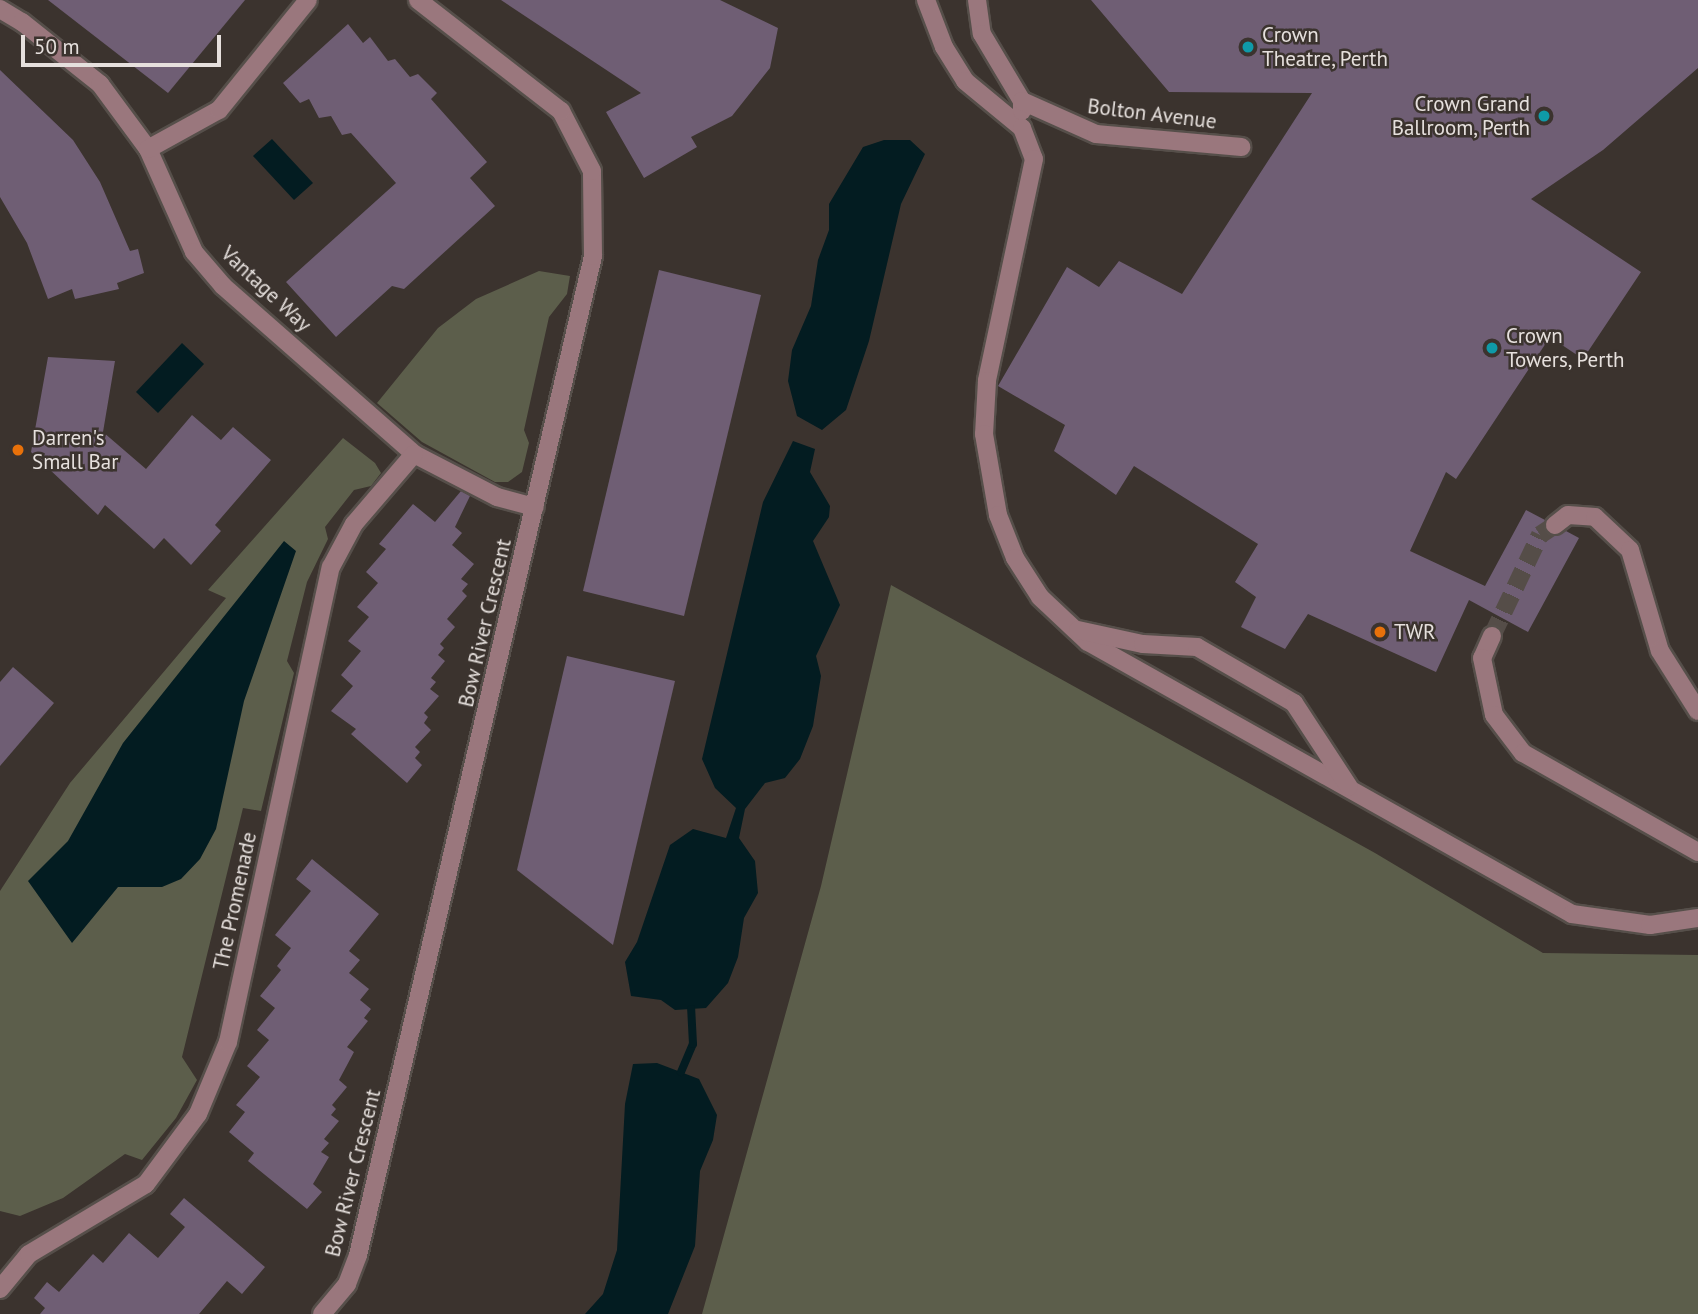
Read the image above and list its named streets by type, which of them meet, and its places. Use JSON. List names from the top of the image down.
{
  "streets": {
    "street": [
      "Bolton Avenue",
      "Vantage Way",
      "Bow River Crescent",
      "The Promenade"
    ]
  },
  "crossings": [
    ["Vantage Way", "Bow River Crescent"],
    ["Vantage Way", "The Promenade"]
  ],
  "places": [
    "Crown Theatre, Perth",
    "Crown Grand Ballroom, Perth",
    "Crown Towers, Perth",
    "Darren's Small Bar",
    "TWR"
  ],
  "scale_bar": "50 m"
}
